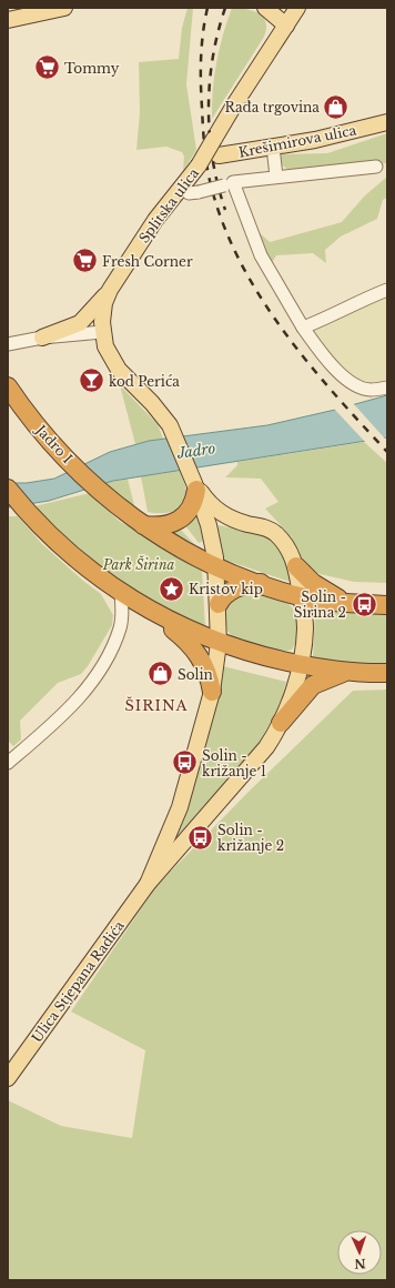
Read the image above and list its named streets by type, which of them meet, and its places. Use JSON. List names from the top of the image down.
{
  "streets": {
    "highway": ["Jadro I"],
    "main road": ["Krešimirova ulica", "Splitska ulica", "Ulica Stjepana Radića"]
  },
  "crossings": [
    ["Krešimirova ulica", "Splitska ulica"]
  ],
  "districts": ["ŠIRINA"],
  "water": ["Jadro"],
  "parks": ["Park Širina"],
  "places": {
    "supermarket": ["Tommy", "Fresh Corner"],
    "shop": ["Rađa trgovina", "Solin"],
    "bar": ["kod Perića"],
    "place": ["Kristov kip"],
    "bus stop": ["Solin - Sirina 2", "Solin - križanje 1", "Solin - križanje 2"]
  },
  "north": "bottom"
}
